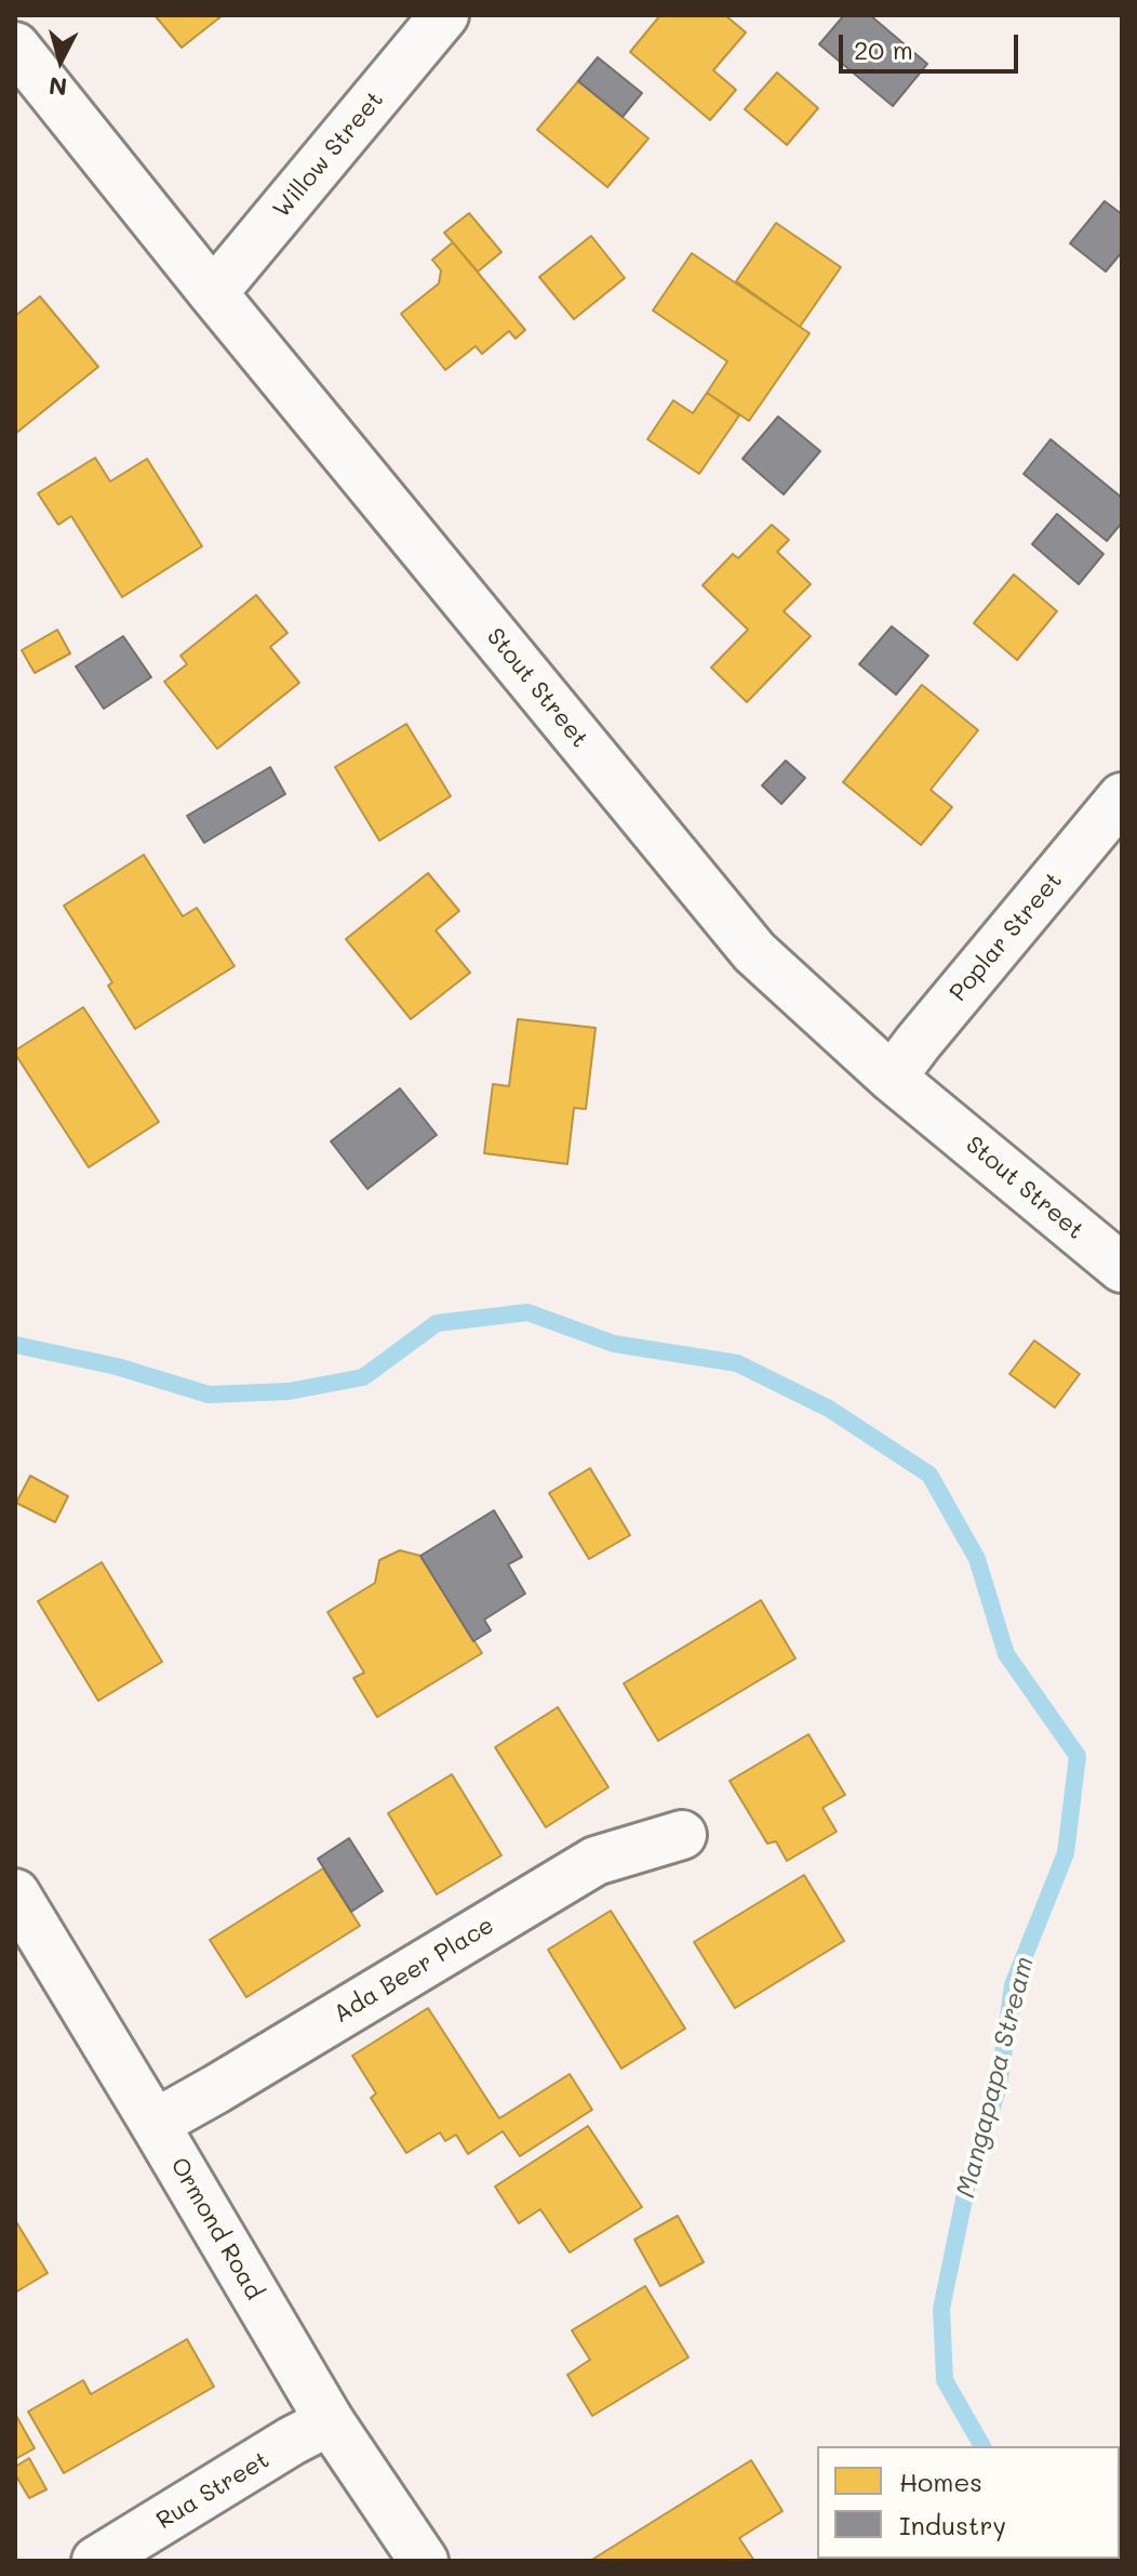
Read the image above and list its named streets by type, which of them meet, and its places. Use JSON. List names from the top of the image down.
{
  "streets": {
    "street": [
      "Willow Street",
      "Stout Street",
      "Poplar Street",
      "Ada Beer Place",
      "Ormond Road",
      "Rua Street"
    ]
  },
  "crossings": [
    ["Willow Street", "Stout Street"],
    ["Stout Street", "Poplar Street"],
    ["Ada Beer Place", "Ormond Road"],
    ["Ormond Road", "Rua Street"]
  ],
  "water": ["Mangapapa Stream"],
  "legend": ["Homes", "Industry"],
  "scale_bar": "20 m",
  "north": "bottom"
}
